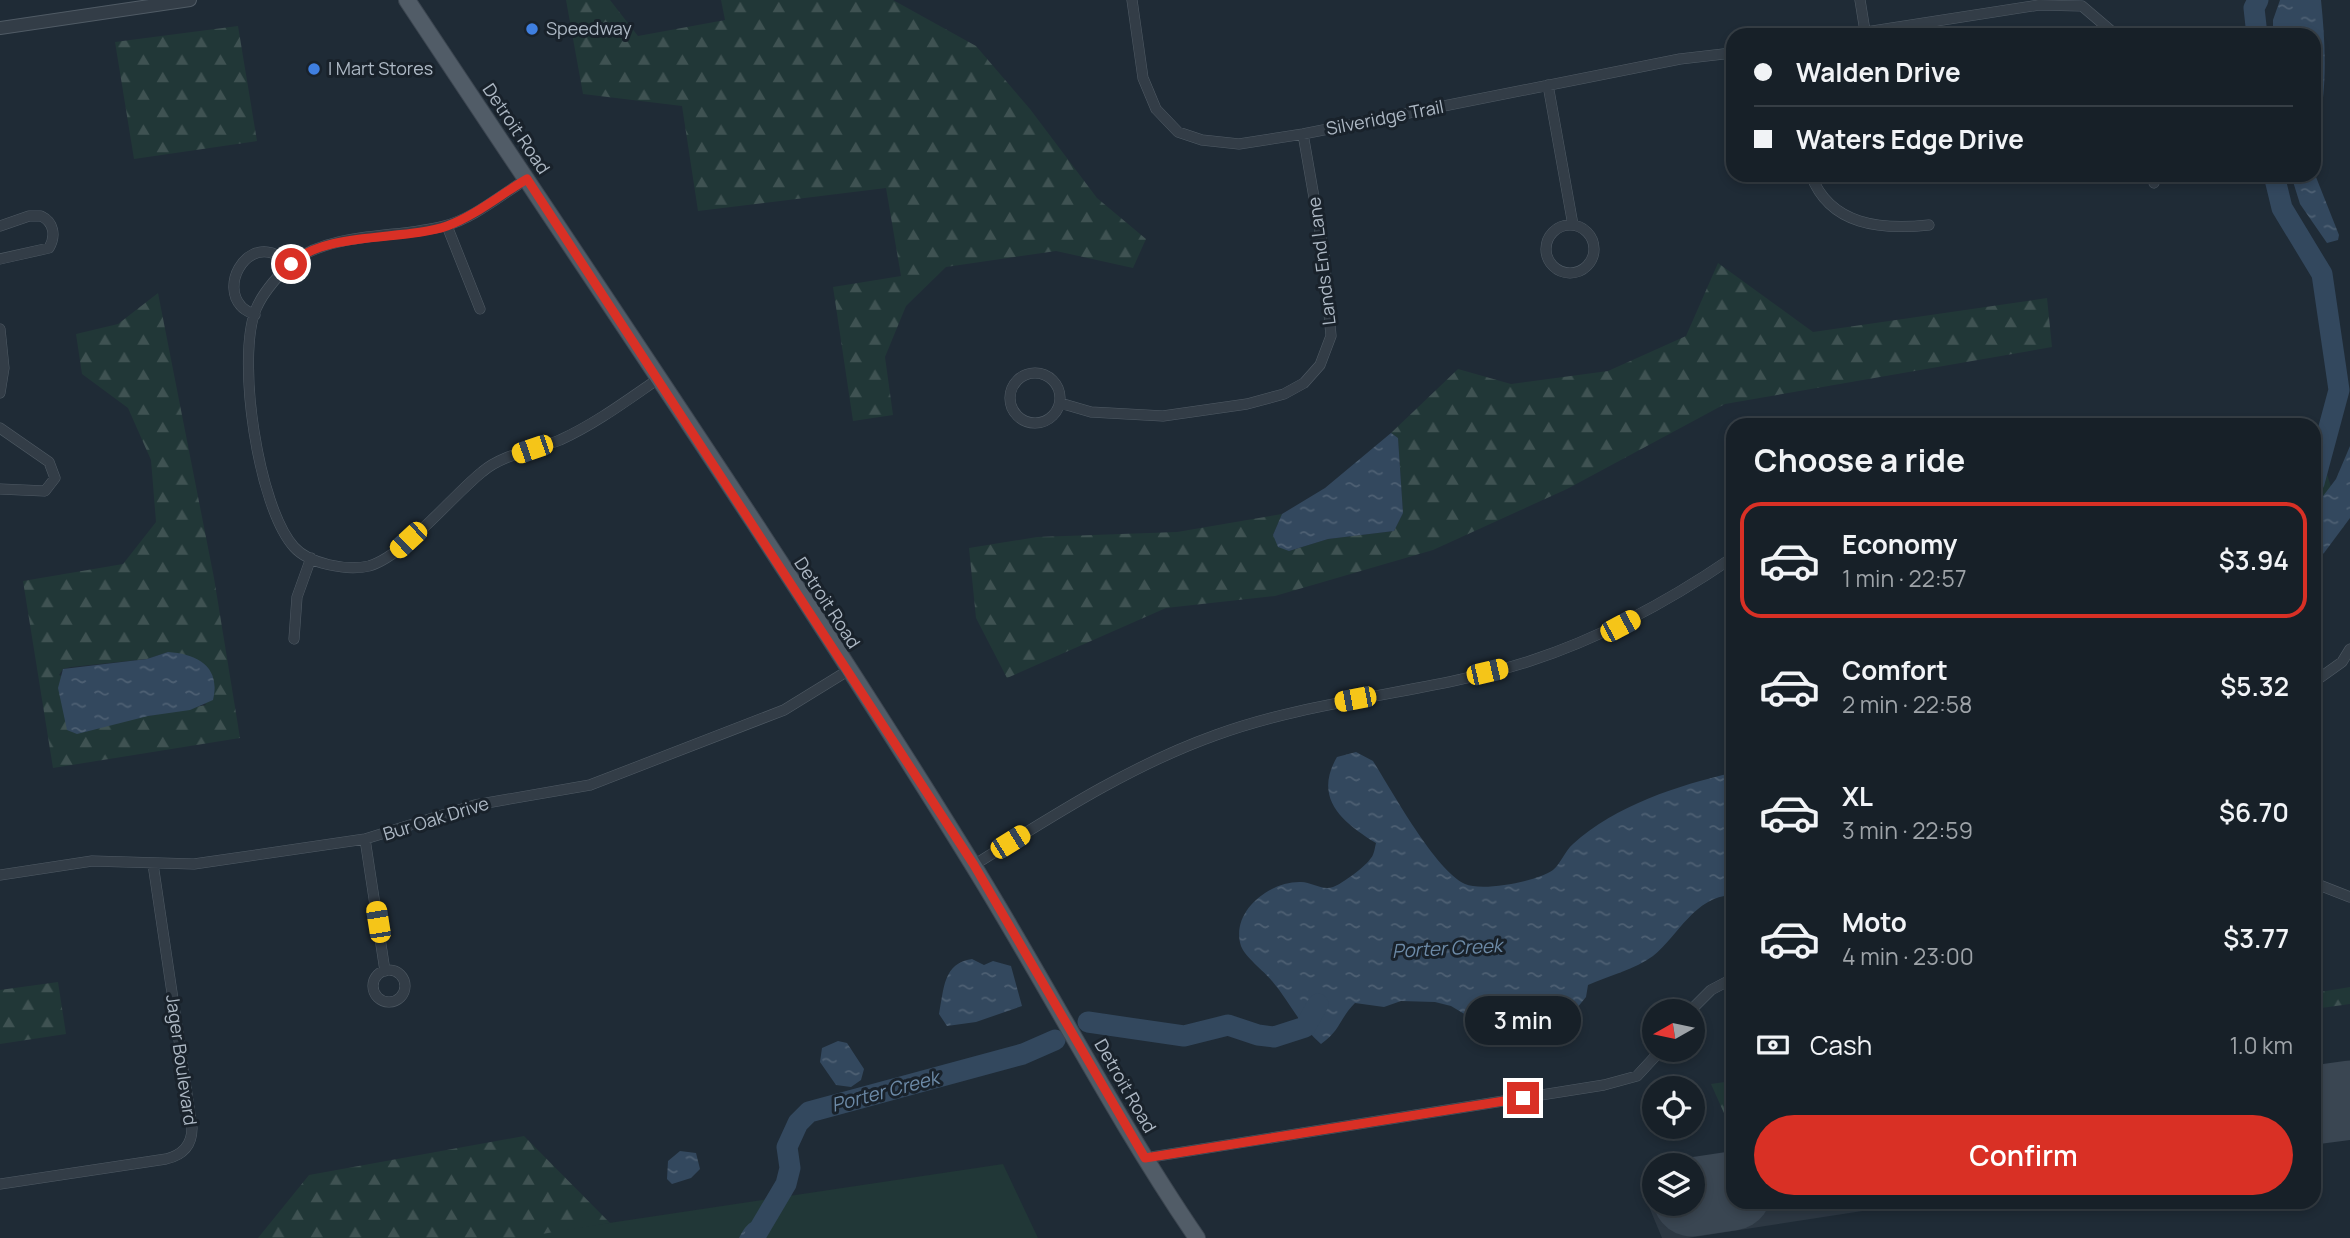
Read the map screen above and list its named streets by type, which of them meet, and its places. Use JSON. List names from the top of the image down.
{
  "streets": {
    "main road": ["Detroit Road"],
    "street": [
      "Silveridge Trail",
      "Lands End Lane",
      "Bur Oak Drive",
      "Jager Boulevard"
    ]
  },
  "crossings": [
    ["Silveridge Trail", "Lands End Lane"],
    ["Detroit Road", "Bur Oak Drive"],
    ["Bur Oak Drive", "Jager Boulevard"]
  ],
  "water": ["Porter Creek"],
  "places": ["Speedway", "I Mart Stores"],
  "north": "left",
  "page": {
    "banner": ["Walden Drive", "Waters Edge Drive"],
    "heading": "Choose a ride",
    "list": [
      {
        "name": "Economy",
        "note": "1 min · 22:57",
        "value": "$3.94"
      },
      {
        "name": "Comfort",
        "note": "2 min · 22:58",
        "value": "$5.32"
      },
      {
        "name": "XL",
        "note": "3 min · 22:59",
        "value": "$6.70"
      },
      {
        "name": "Moto",
        "note": "4 min · 23:00",
        "value": "$3.77"
      }
    ],
    "bubble": "3 min",
    "pay": ["Cash", "1.0 km"],
    "buttons": "Confirm"
  }
}
